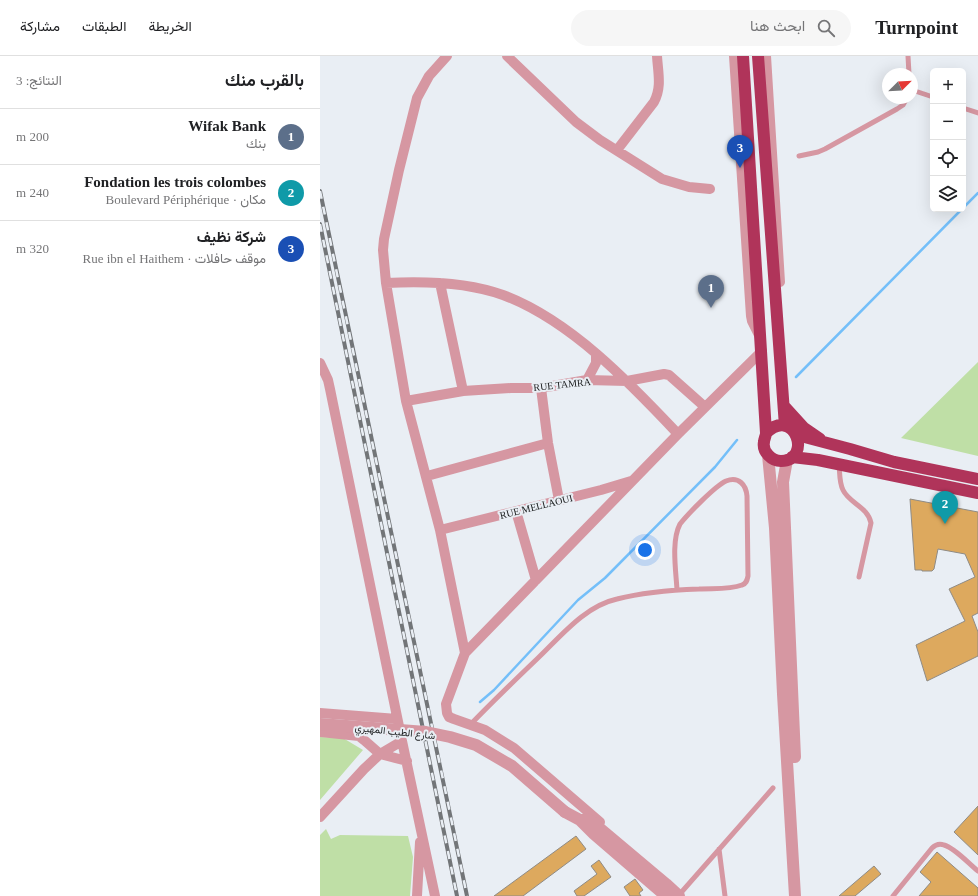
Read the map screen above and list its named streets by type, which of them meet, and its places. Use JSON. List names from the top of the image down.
{
  "streets": {
    "street": ["RUE TAMRA", "RUE MELLAOUI", "شارع الطيب المهيري"]
  },
  "north": "top right",
  "page": {
    "header": "Turnpoint",
    "search": "ابحث هنا",
    "nav": ["الخريطة", "الطبقات", "مشاركة"],
    "heading": ["بالقرب منك", "النتائج: 3"],
    "map_buttons": ["+", "−"],
    "list": [
      {
        "mark": "1",
        "name": "Wifak Bank",
        "note": "بنك",
        "value": "200 m"
      },
      {
        "mark": "2",
        "name": "Fondation les trois colombes",
        "note": "مكان · Boulevard Périphérique",
        "value": "240 m"
      },
      {
        "mark": "3",
        "name": "شركة نظيف",
        "note": "موقف حافلات · Rue ibn el Haithem",
        "value": "320 m"
      }
    ],
    "pins": ["3", "1", "2"]
  }
}
